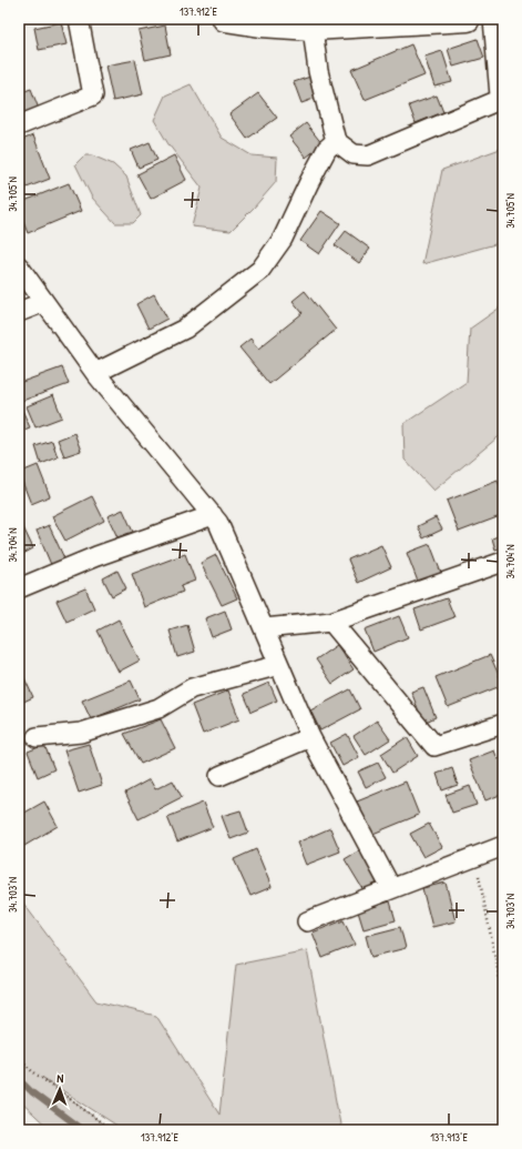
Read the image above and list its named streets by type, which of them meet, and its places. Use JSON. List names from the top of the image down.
{
  "north": "top",
  "coordinates": [
    "137.912°E",
    "34.705°N",
    "34.704°N",
    "34.703°N",
    "137.913°E"
  ]
}
